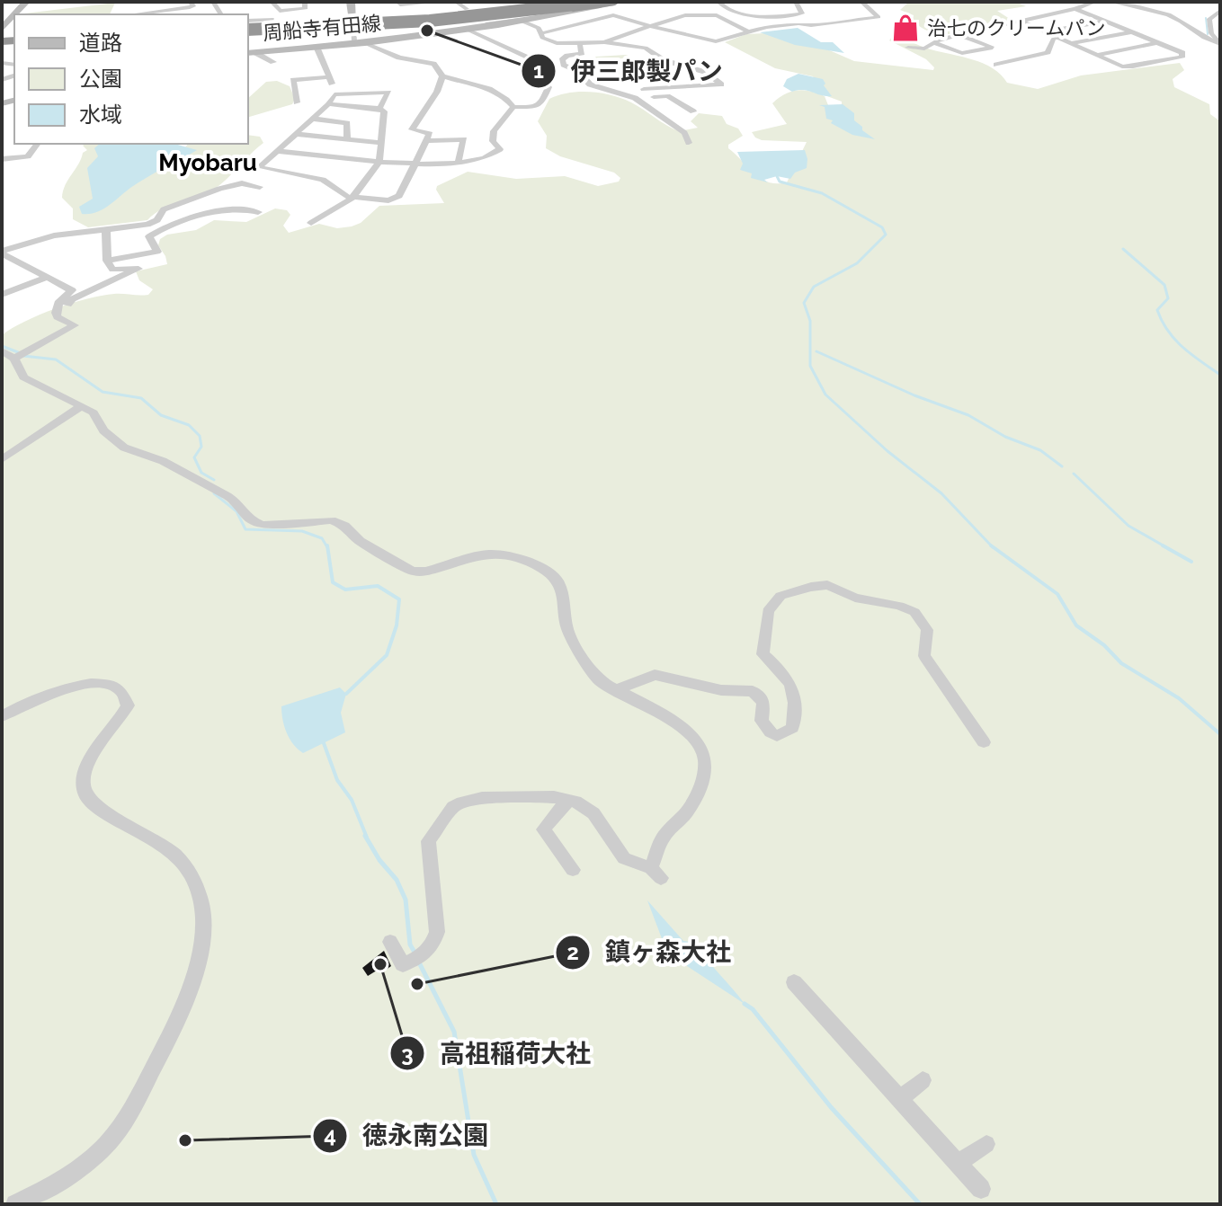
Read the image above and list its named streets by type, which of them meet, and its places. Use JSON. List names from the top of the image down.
{
  "streets": {
    "main road": ["周船寺有田線"]
  },
  "districts": ["Myobaru"],
  "places": {
    "shop": ["治七のクリームパン"],
    "other": [
      "伊三郎製パン",
      "高祖稲荷大社",
      "鎮ヶ森大社",
      "徳永南公園"
    ]
  },
  "legend": ["道路", "公園", "水域"]
}
